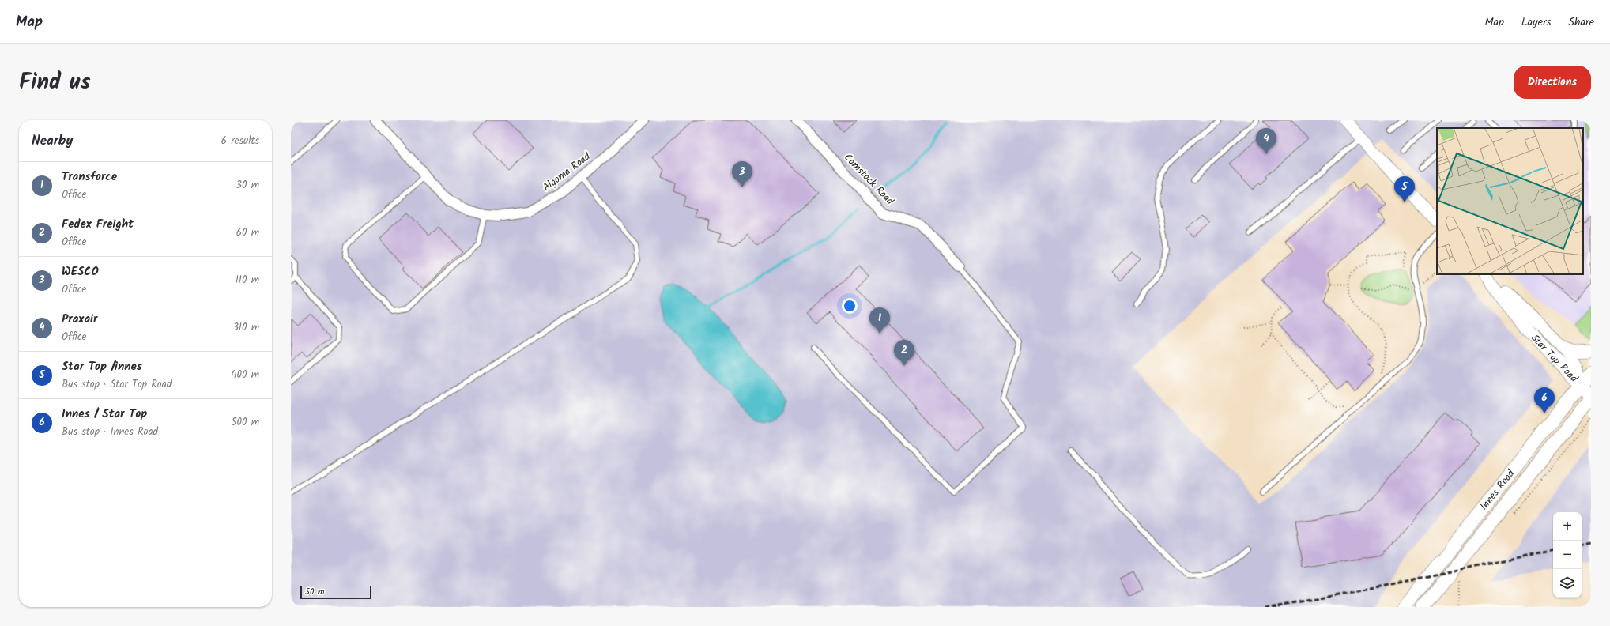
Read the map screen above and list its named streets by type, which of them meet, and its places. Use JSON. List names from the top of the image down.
{
  "streets": {
    "main road": ["Innes Road"],
    "street": ["Algoma Road", "Comstock Road", "Star Top Road"]
  },
  "crossings": [
    ["Star Top Road", "Innes Road"]
  ],
  "scale_bar": "50 m",
  "page": {
    "header": "Map",
    "nav": ["Map", "Layers", "Share"],
    "title": "Find us",
    "buttons": "Directions",
    "heading": ["Nearby", "6 results"],
    "pins": [
      "4",
      "3",
      "5",
      "1",
      "2",
      "6"
    ],
    "list": [
      {
        "mark": "1",
        "name": "Transforce",
        "note": "Office",
        "value": "30 m"
      },
      {
        "mark": "2",
        "name": "Fedex Freight",
        "note": "Office",
        "value": "60 m"
      },
      {
        "mark": "3",
        "name": "WESCO",
        "note": "Office",
        "value": "110 m"
      },
      {
        "mark": "4",
        "name": "Praxair",
        "note": "Office",
        "value": "310 m"
      },
      {
        "mark": "5",
        "name": "Star Top /innes",
        "note": "Bus stop · Star Top Road",
        "value": "400 m"
      },
      {
        "mark": "6",
        "name": "Innes / Star Top",
        "note": "Bus stop · Innes Road",
        "value": "500 m"
      }
    ],
    "map_buttons": ["+", "−"],
    "scale": "50 m"
  }
}
